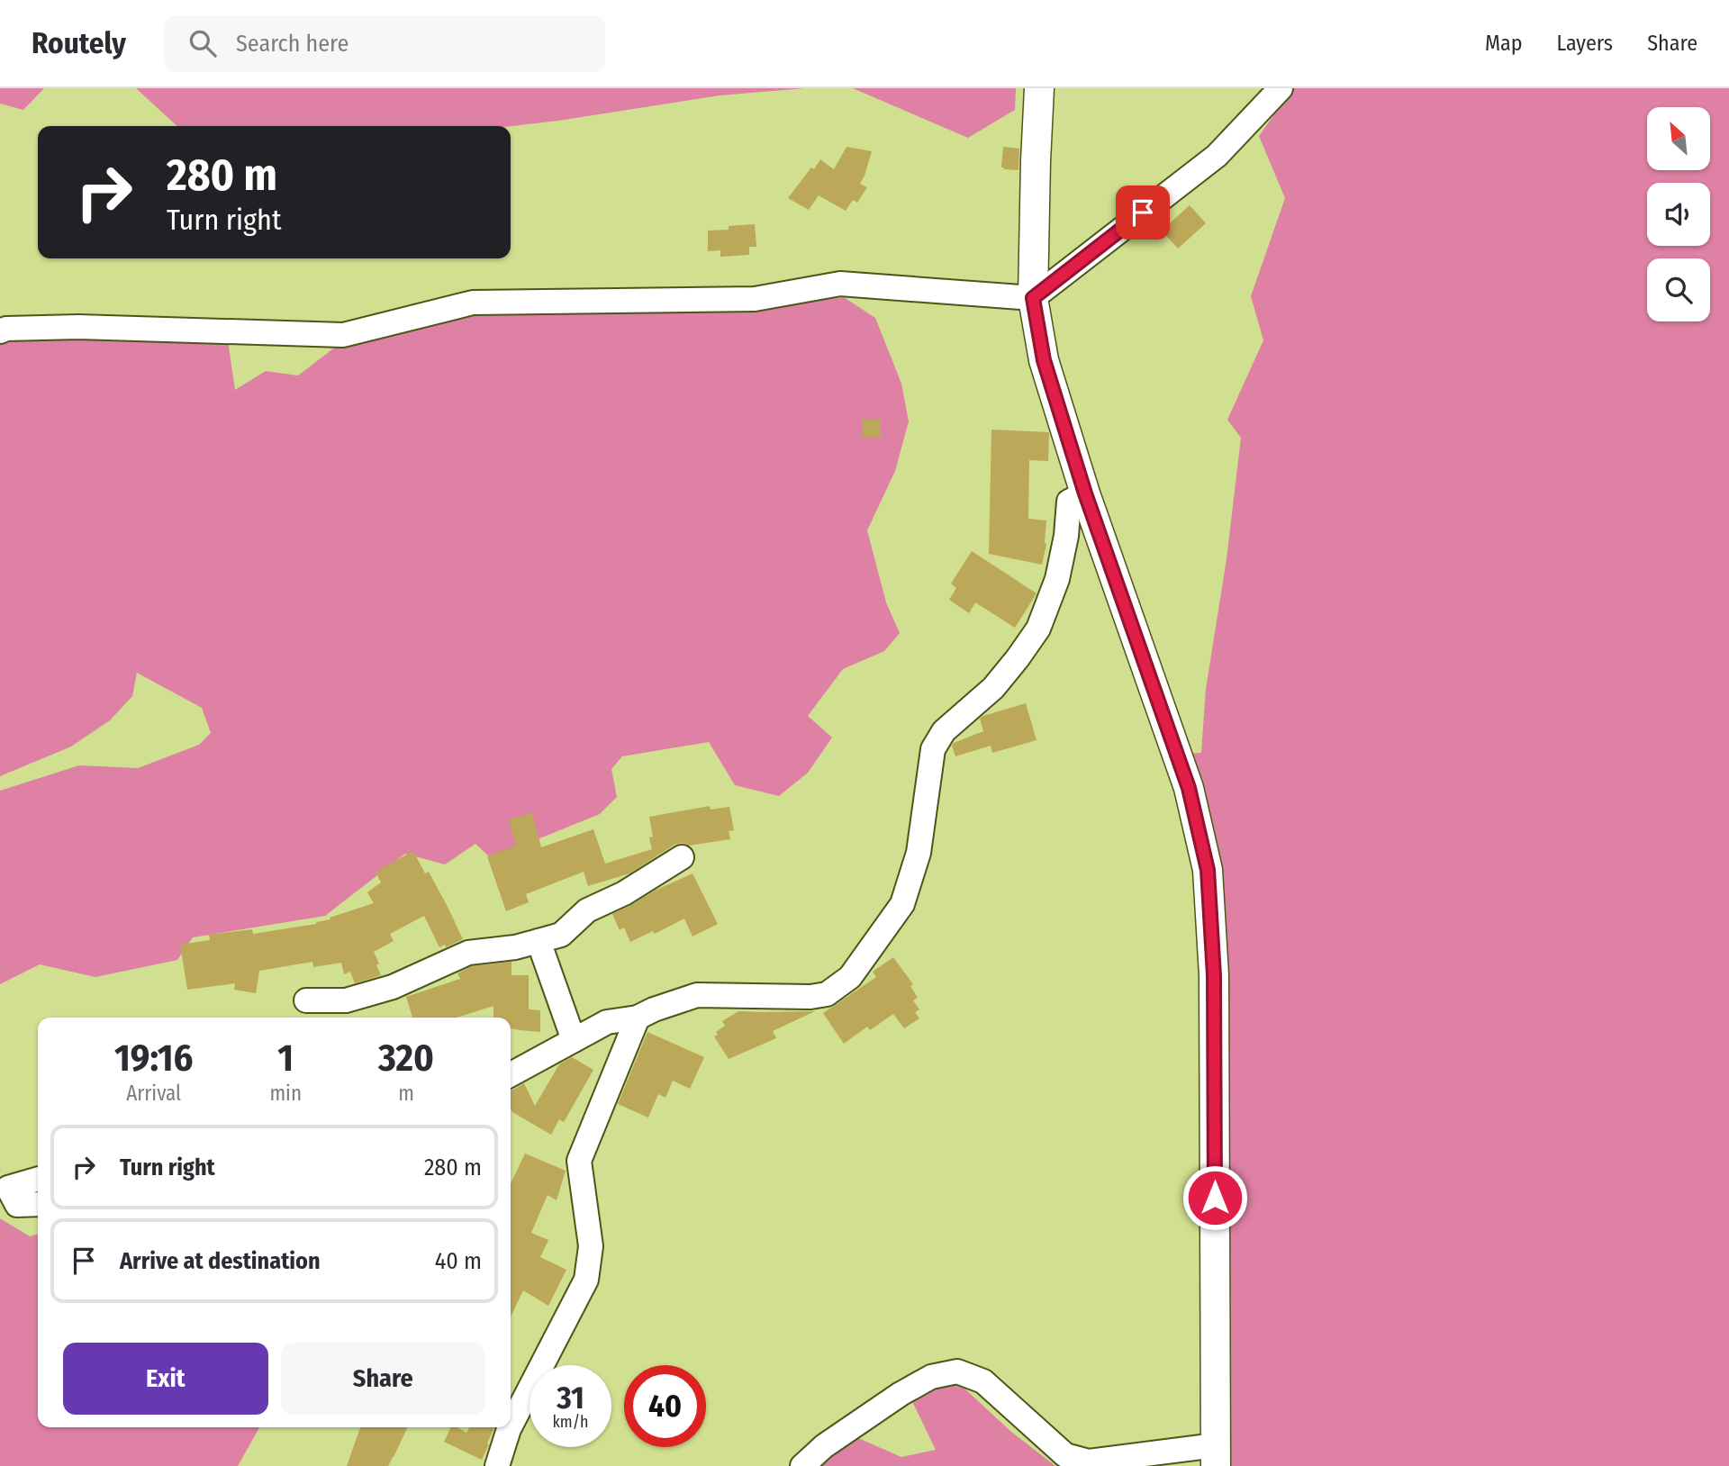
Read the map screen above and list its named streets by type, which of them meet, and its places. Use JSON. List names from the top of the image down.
{
  "north": "top left",
  "page": {
    "header": "Routely",
    "search": "Search here",
    "nav": ["Map", "Layers", "Share"],
    "turn": ["280 m", "Turn right"],
    "eta": [
      "19:16",
      "Arrival",
      "1",
      "min",
      "320",
      "m"
    ],
    "list": [
      {
        "name": "Turn right",
        "value": "280 m"
      },
      {
        "name": "Arrive at destination",
        "value": "40 m"
      }
    ],
    "buttons": ["Exit", "Share"],
    "speed": "31 km/h",
    "limit": "40"
  }
}
